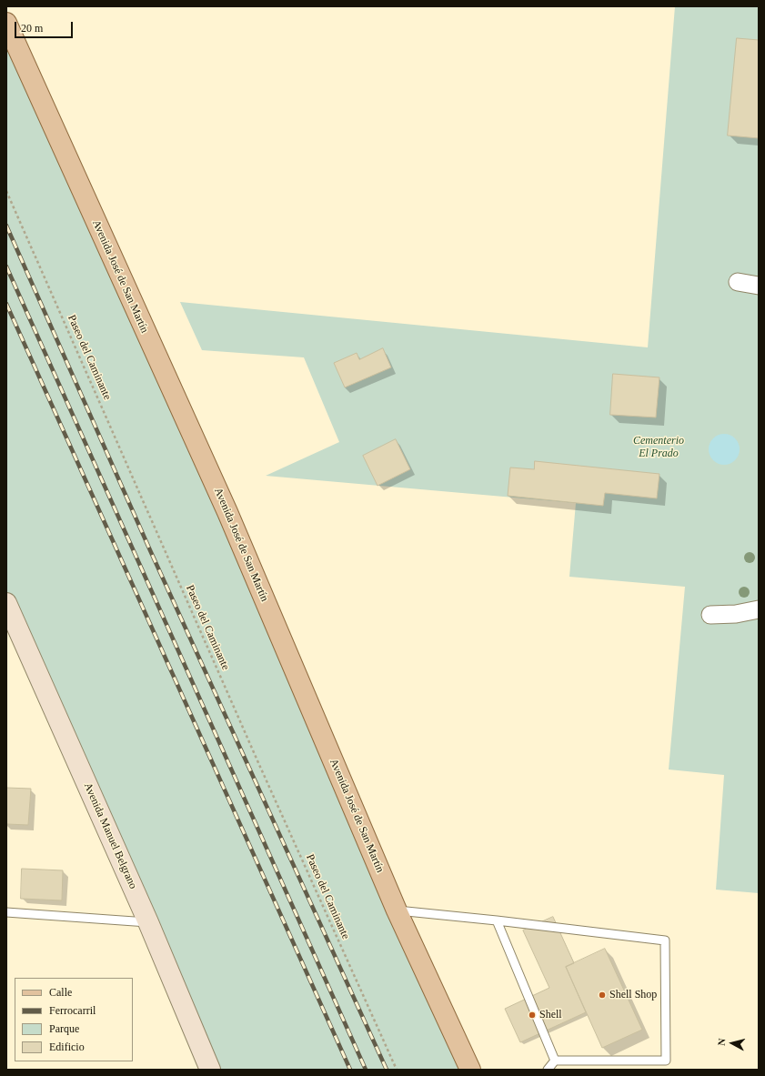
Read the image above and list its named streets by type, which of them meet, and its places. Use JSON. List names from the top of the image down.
{
  "streets": {
    "main road": ["Avenida José de San Martín", "Avenida Manuel Belgrano"],
    "path": ["Paseo del Caminante"]
  },
  "parks": ["Cementerio El Prado"],
  "places": ["Shell Shop", "Shell"],
  "legend": [
    "Calle",
    "Ferrocarril",
    "Parque",
    "Edificio"
  ],
  "scale_bar": "20 m",
  "north": "left"
}
